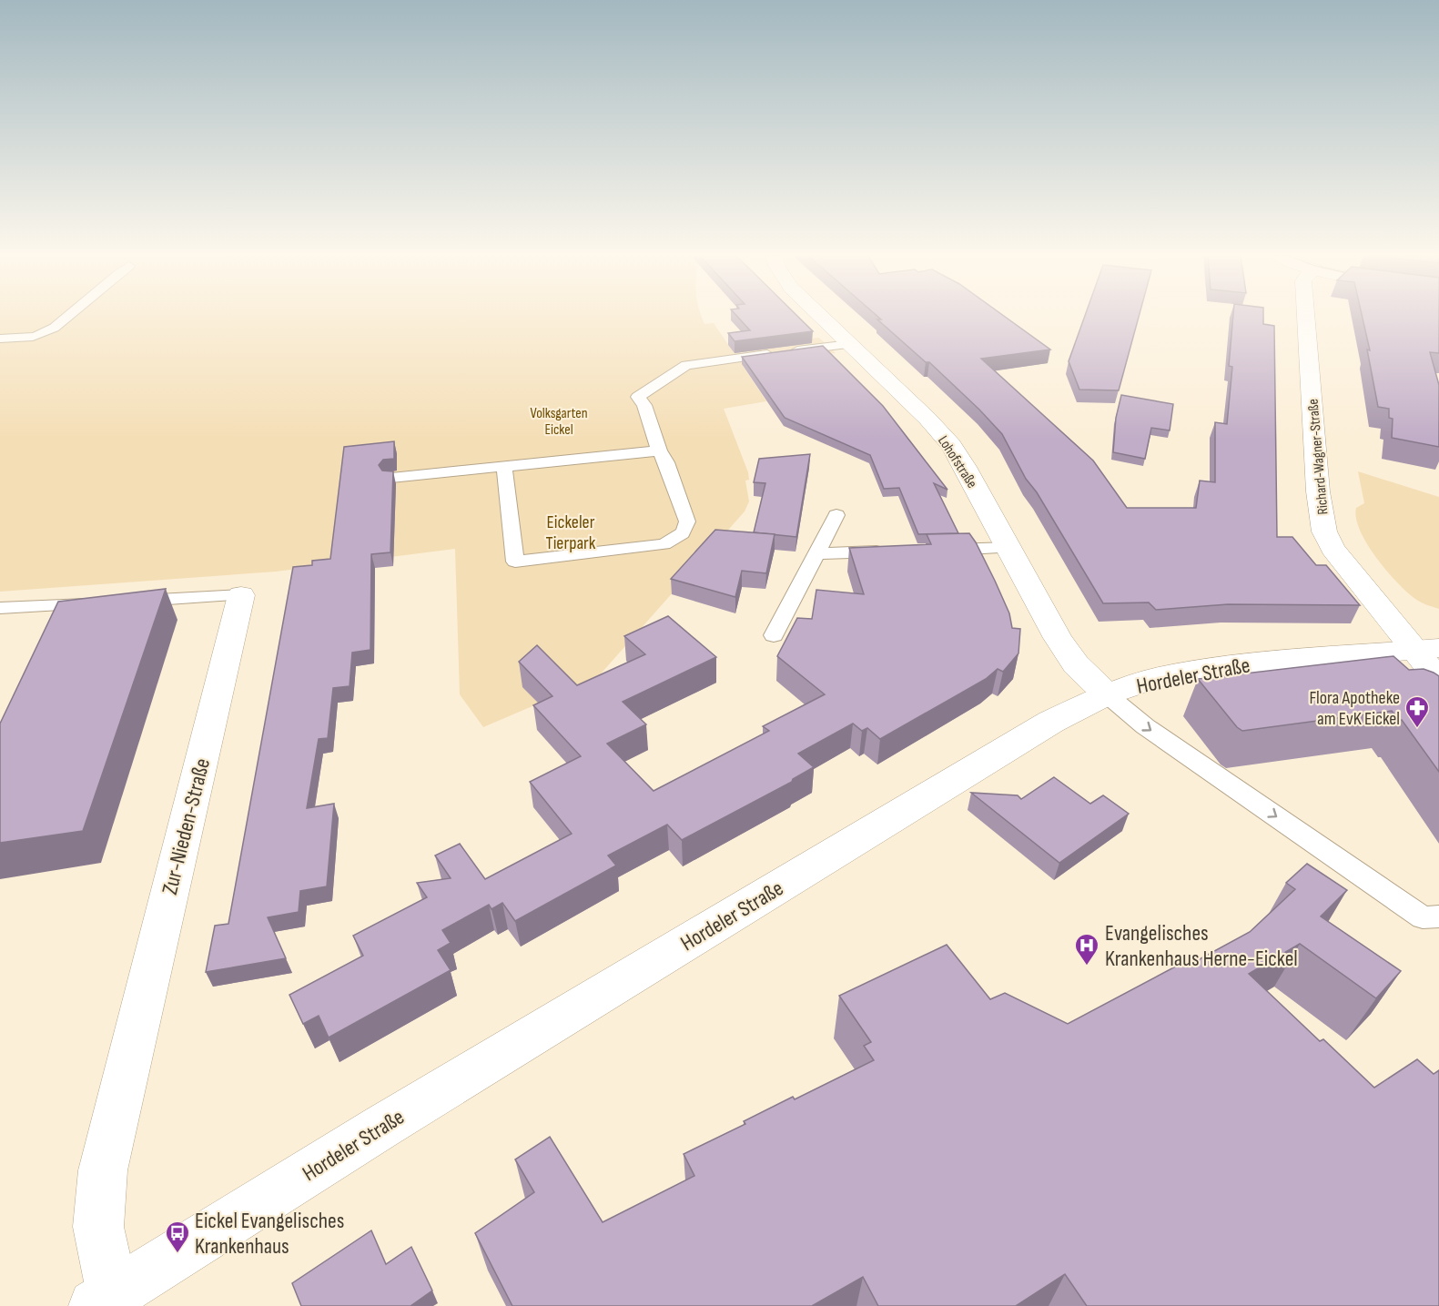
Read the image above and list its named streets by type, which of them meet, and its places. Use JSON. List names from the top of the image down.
{
  "streets": {
    "street": [
      "Richard-Wagner-Straße",
      "Lohofstraße",
      "Hordeler Straße",
      "Zur-Nieden-Straße"
    ]
  },
  "crossings": [
    ["Richard-Wagner-Straße", "Hordeler Straße"],
    ["Lohofstraße", "Hordeler Straße"],
    ["Hordeler Straße", "Zur-Nieden-Straße"]
  ],
  "parks": ["Volksgarten Eickel", "Eickeler Tierpark"],
  "places": {
    "pharmacy": ["Flora Apotheke am EvK Eickel"],
    "hospital": ["Evangelisches Krankenhaus Herne-Eickel"],
    "bus stop": ["Eickel Evangelisches Krankenhaus"]
  }
}
